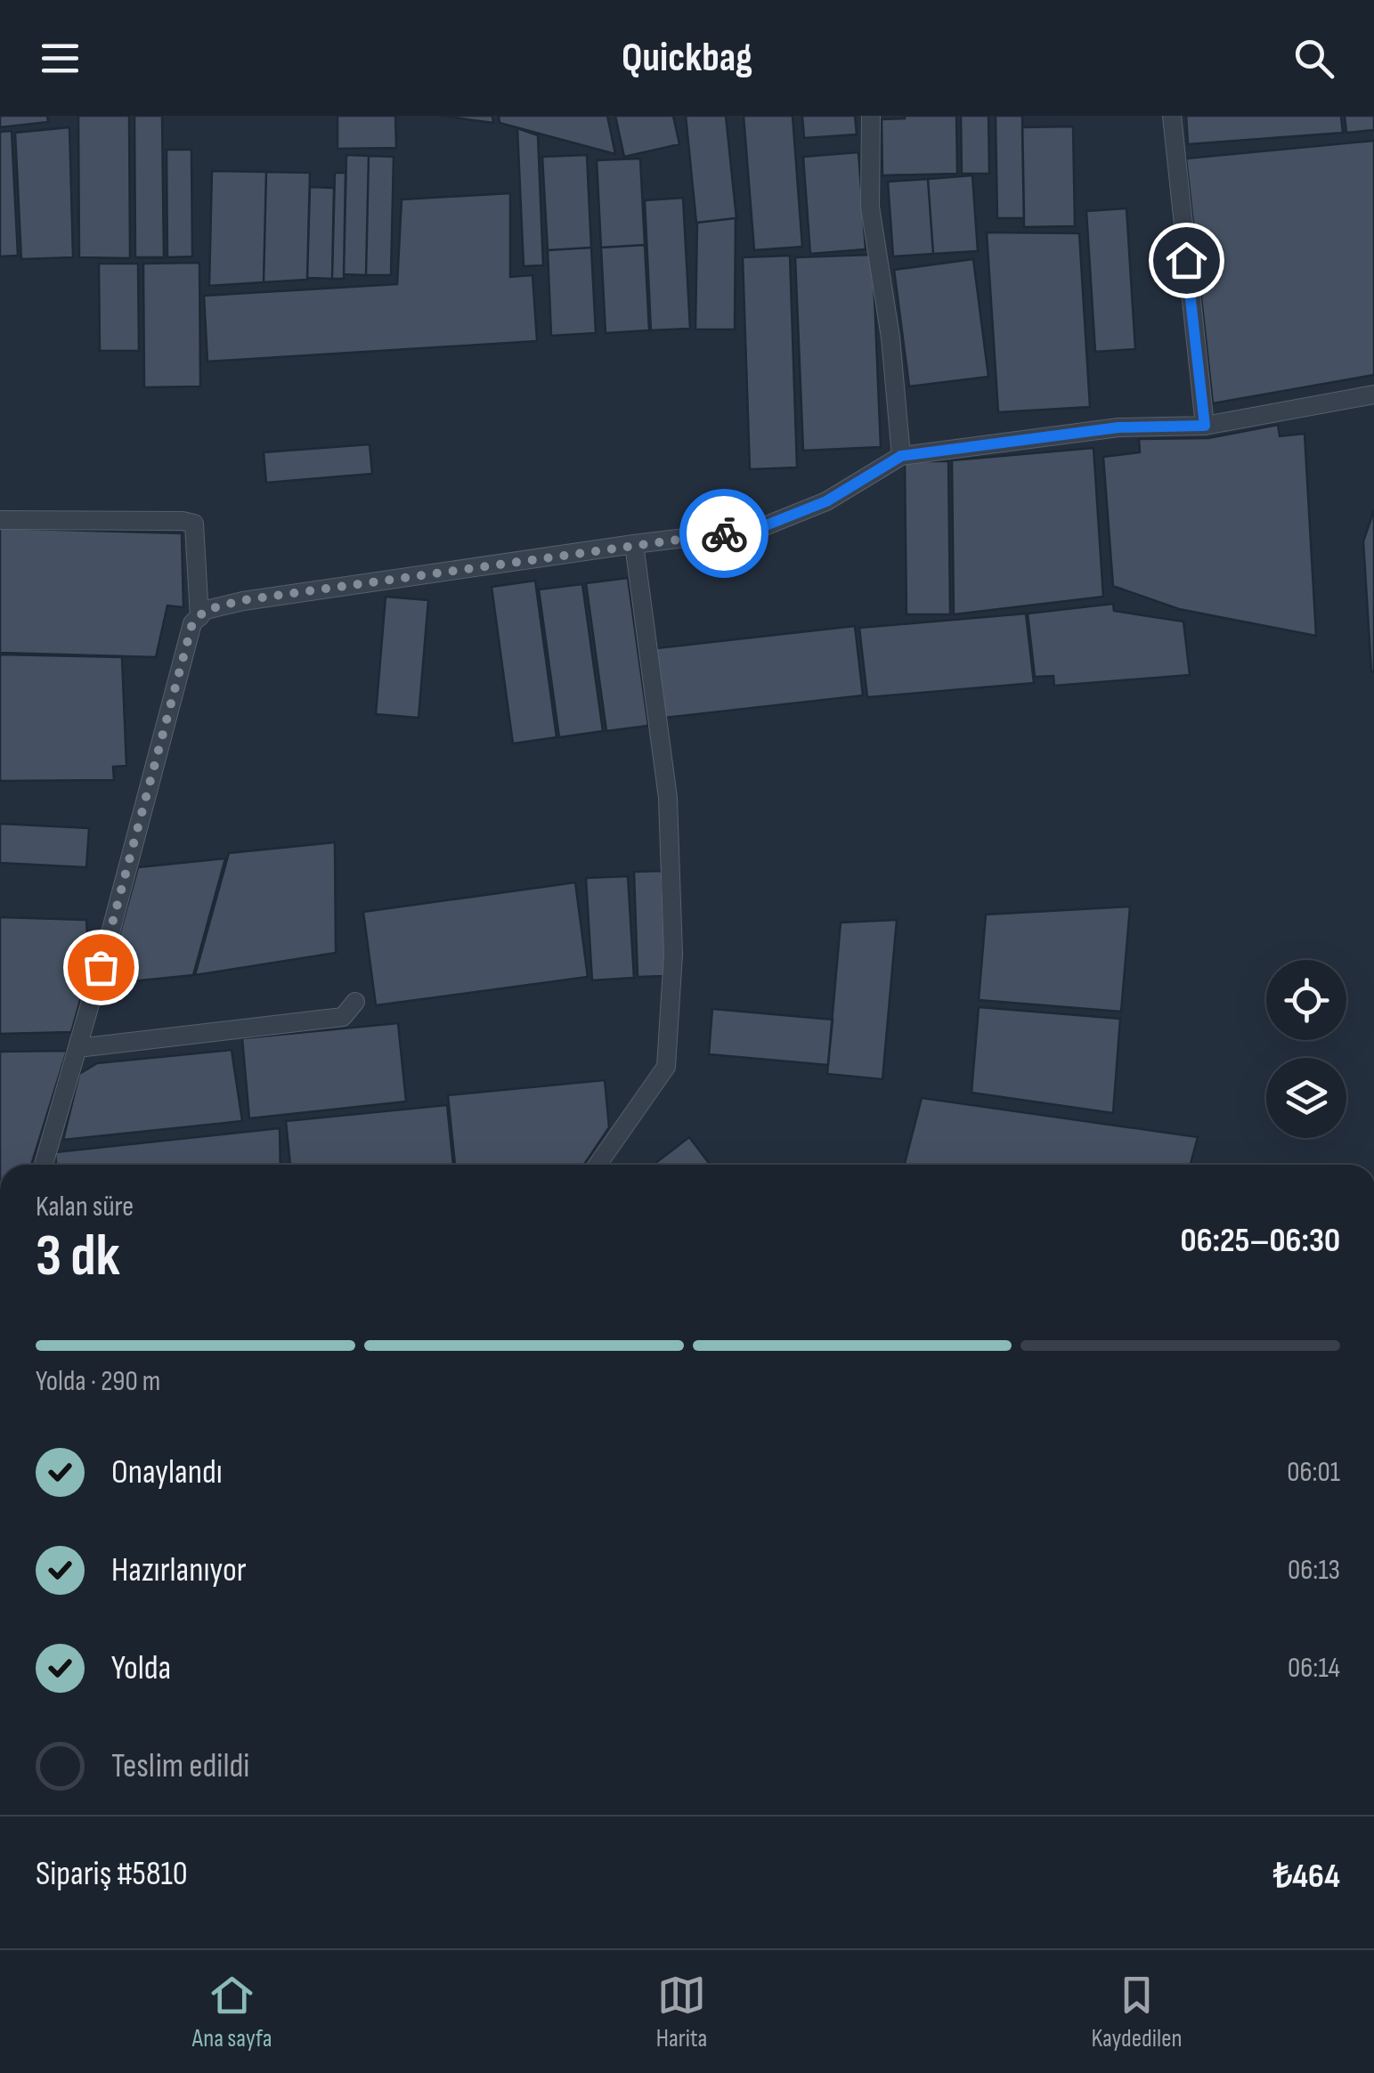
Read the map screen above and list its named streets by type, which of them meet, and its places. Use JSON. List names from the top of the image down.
{
  "page": {
    "header": "Quickbag",
    "heading": ["3 dk", "Kalan süre", "06:25–06:30"],
    "panel": ["Sipariş #5810", "₺464"],
    "bar": "Yolda · 290 m",
    "list": [
      ["Onaylandı", "06:01"],
      ["Hazırlanıyor", "06:13"],
      ["Yolda", "06:14"],
      "Teslim edildi"
    ],
    "tabs": ["Ana sayfa", "Harita", "Kaydedilen"]
  }
}
